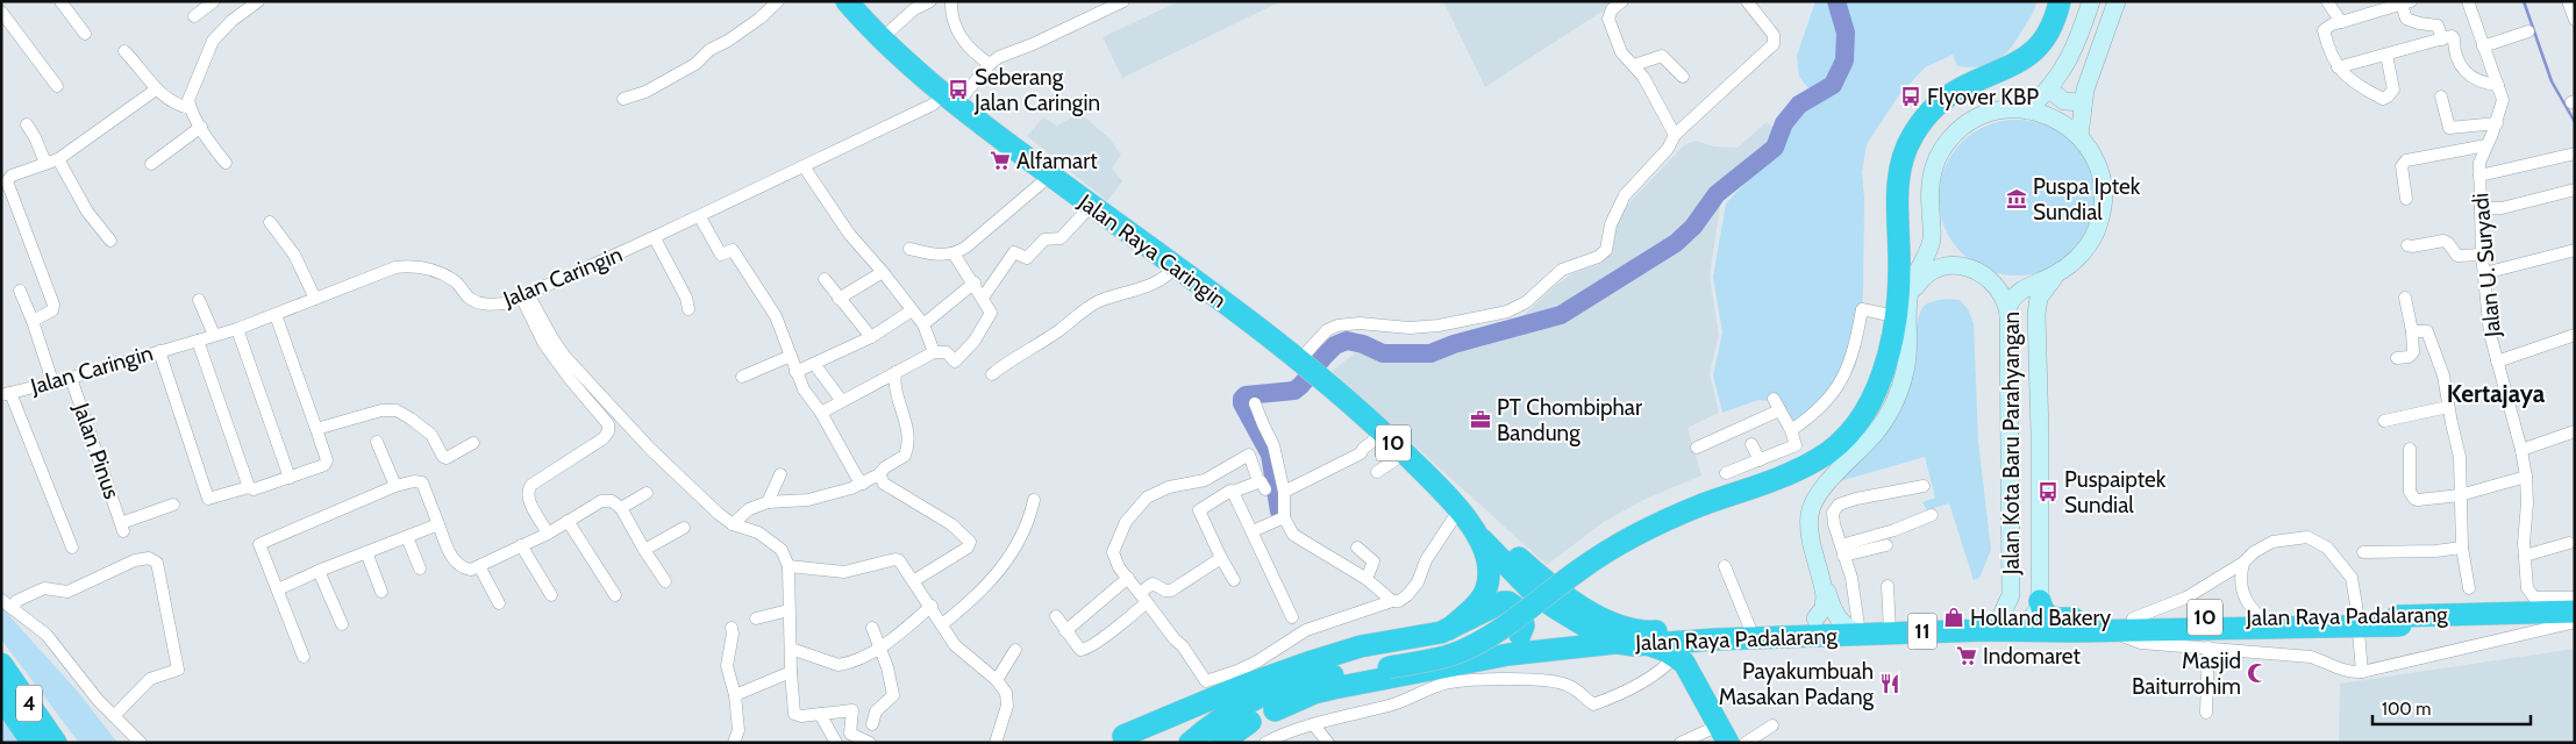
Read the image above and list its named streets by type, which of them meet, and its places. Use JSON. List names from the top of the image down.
{
  "streets": {
    "highway": [
      "Jalan Raya Caringin",
      "10",
      "Jalan Raya Padalarang",
      "11",
      "4"
    ],
    "main road": ["Jalan Kota Baru Parahyangan"],
    "street": ["Jalan U. Suryadi", "Jalan Caringin", "Jalan Pinus"]
  },
  "crossings": [
    ["Jalan Raya Caringin", "Jalan Caringin"],
    ["Jalan Raya Caringin", "10"],
    ["Jalan Caringin", "Jalan Pinus"],
    ["10", "Jalan Raya Padalarang"],
    ["Jalan Kota Baru Parahyangan", "Jalan Raya Padalarang"]
  ],
  "districts": ["Kertajaya"],
  "places": {
    "bus stop": ["Seberang Jalan Caringin", "Flyover KBP", "Puspaiptek Sundial"],
    "supermarket": ["Alfamart", "Indomaret"],
    "museum": ["Puspa Iptek Sundial"],
    "office": ["PT Chombiphar Bandung"],
    "shop": ["Holland Bakery"],
    "mosque": ["Masjid Baiturrohim"],
    "restaurant": ["Payakumbuah Masakan Padang"]
  },
  "scale_bar": "100 m"
}
